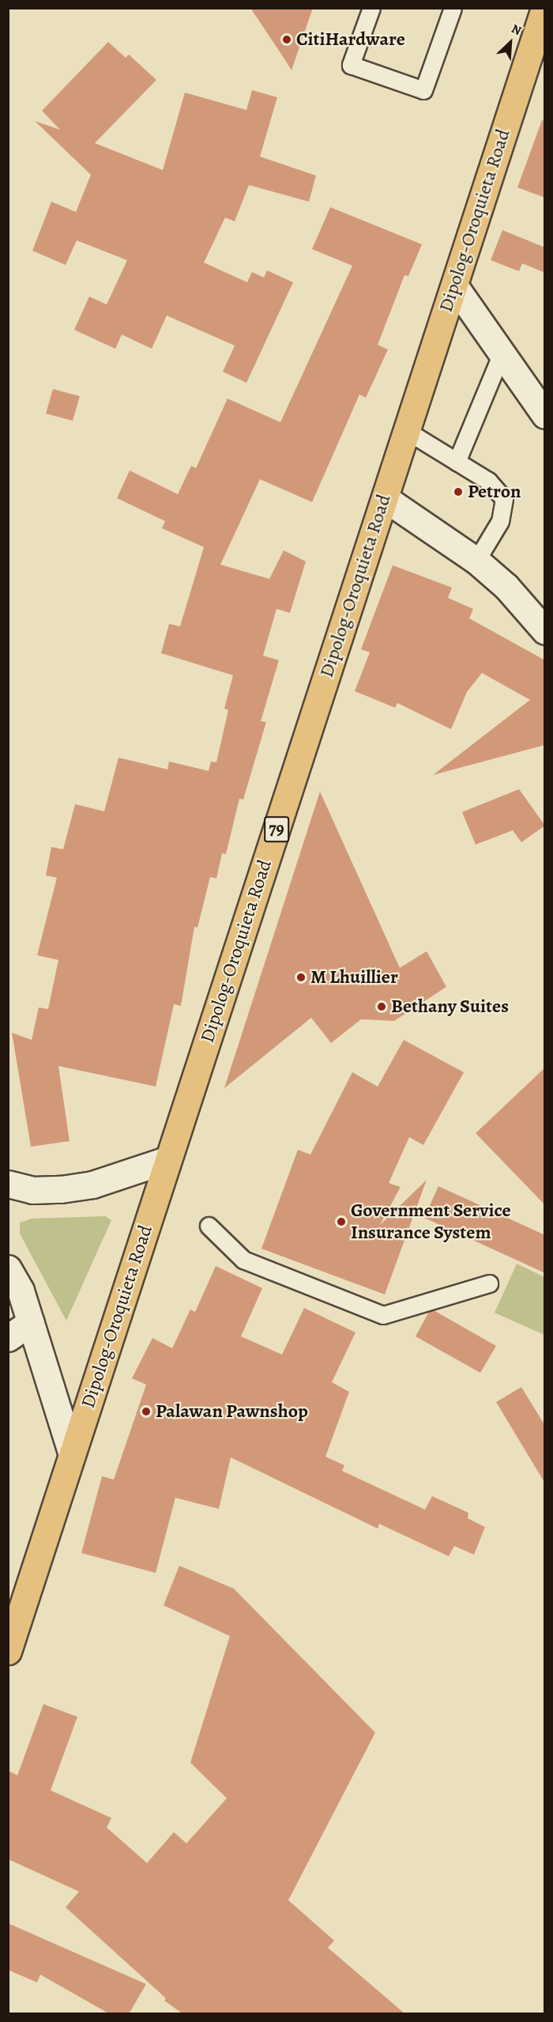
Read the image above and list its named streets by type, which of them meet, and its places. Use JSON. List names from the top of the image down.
{
  "streets": {
    "highway": ["Dipolog-Oroquieta Road", "79"]
  },
  "places": [
    "CitiHardware",
    "Petron",
    "M Lhuillier",
    "Bethany Suites",
    "Government Service Insurance System",
    "Palawan Pawnshop"
  ],
  "north": "top right"
}
